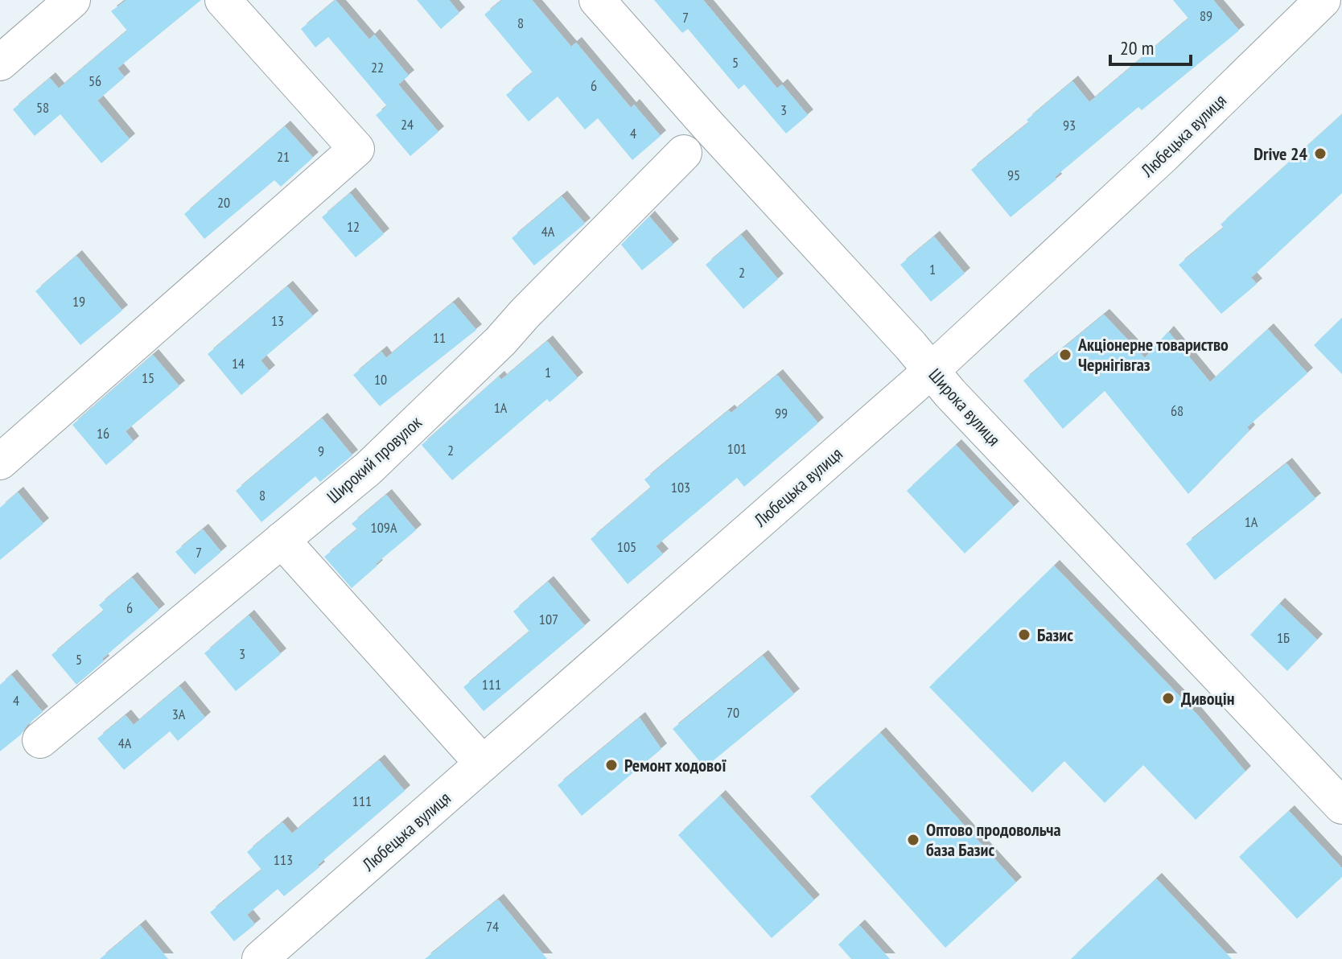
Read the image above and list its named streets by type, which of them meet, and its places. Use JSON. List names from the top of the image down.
{
  "streets": {
    "street": ["Любецька вулиця", "Широка вулиця", "Широкий провулок"]
  },
  "crossings": [
    ["Любецька вулиця", "Широка вулиця"]
  ],
  "places": [
    "Drive 24",
    "Акціонерне товариство Чернігівгаз",
    "Базис",
    "Дивоцін",
    "Ремонт ходової",
    "Оптово продовольча база Базис"
  ],
  "house_numbers": [
    "89",
    "7",
    "8",
    "5",
    "22",
    "56",
    "6",
    "58",
    "3",
    "24",
    "93",
    "4",
    "21",
    "95",
    "20",
    "12",
    "4А",
    "1",
    "2",
    "19",
    "13",
    "11",
    "14",
    "1",
    "15",
    "10",
    "1А",
    "68",
    "99",
    "16",
    "101",
    "2",
    "9",
    "103",
    "8",
    "1А",
    "109А",
    "105",
    "7",
    "6",
    "107",
    "1Б",
    "3",
    "5",
    "111",
    "4",
    "70",
    "3А",
    "4А",
    "111",
    "113",
    "74"
  ],
  "scale_bar": "20 m"
}
